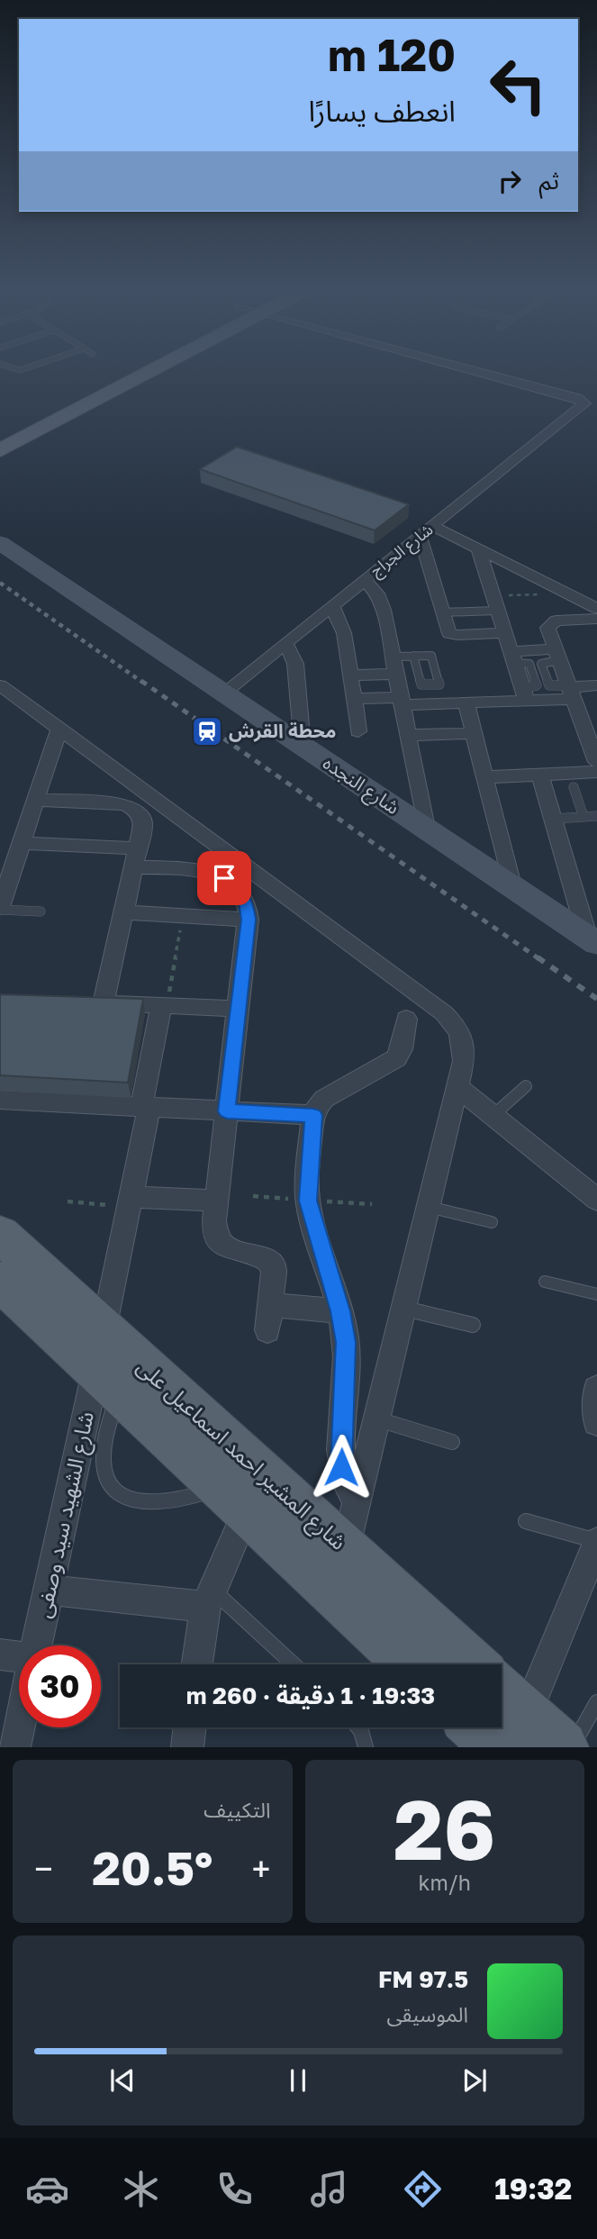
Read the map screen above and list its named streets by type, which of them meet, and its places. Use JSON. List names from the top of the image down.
{
  "streets": {
    "main road": ["شارع المشير احمد اسماعيل على"],
    "street": ["شارع الجراج", "شارع النجده", "شارع الشهيد سيد وصفى"]
  },
  "crossings": [
    ["شارع الجراج", "شارع النجده"],
    ["شارع المشير احمد اسماعيل على", "شارع الشهيد سيد وصفى"]
  ],
  "places": {
    "station": ["محطة القرش"]
  },
  "page": {
    "turn": ["120 m", "انعطف يسارًا"],
    "then": "ثم",
    "limit": "30",
    "trip": "19:33 · 1 دقيقة · 260 m",
    "tile": [
      ["26", "km/h"],
      "التكييف"
    ],
    "heat": ["−", "20.5°", "+"],
    "song": ["97.5 FM", "الموسيقى"],
    "tabs": "19:32"
  }
}
